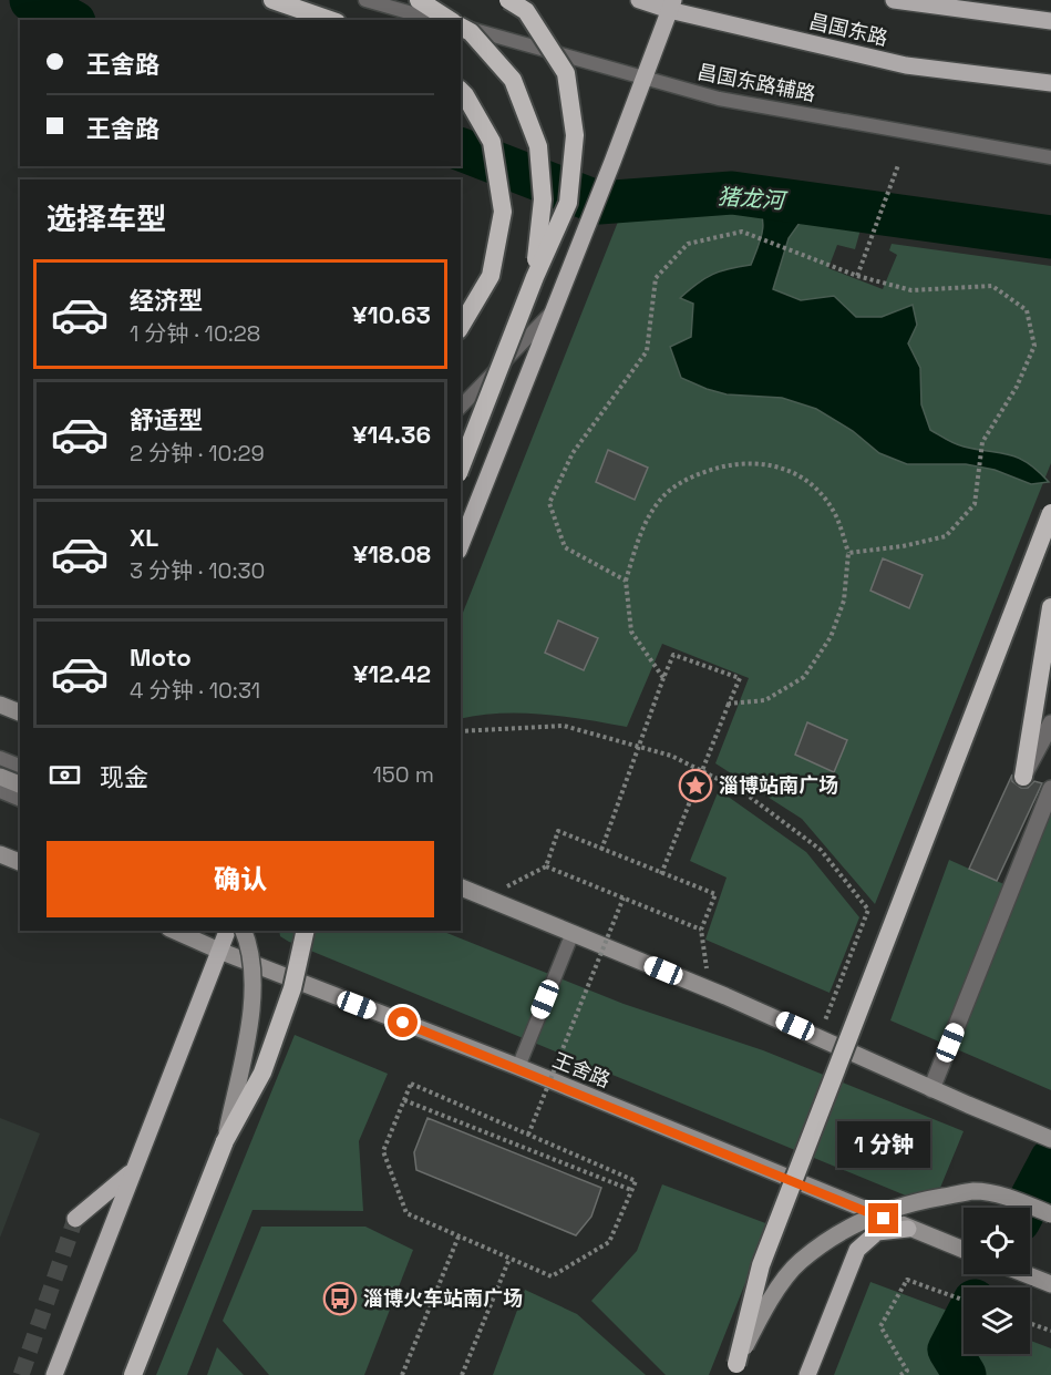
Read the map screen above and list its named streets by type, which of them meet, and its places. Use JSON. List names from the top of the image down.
{
  "streets": {
    "main road": ["昌国东路", "王舍路"],
    "lane": ["昌国东路辅路"]
  },
  "water": ["猪龙河"],
  "places": {
    "place": ["淄博站南广场"],
    "bus stop": ["淄博火车站南广场"]
  },
  "page": {
    "banner": ["王舍路", "王舍路"],
    "heading": "选择车型",
    "list": [
      {
        "name": "经济型",
        "note": "1 分钟 · 10:28",
        "value": "¥10.63"
      },
      {
        "name": "舒适型",
        "note": "2 分钟 · 10:29",
        "value": "¥14.36"
      },
      {
        "name": "XL",
        "note": "3 分钟 · 10:30",
        "value": "¥18.08"
      },
      {
        "name": "Moto",
        "note": "4 分钟 · 10:31",
        "value": "¥12.42"
      }
    ],
    "pay": ["现金", "150 m"],
    "buttons": "确认",
    "bubble": "1 分钟"
  }
}
